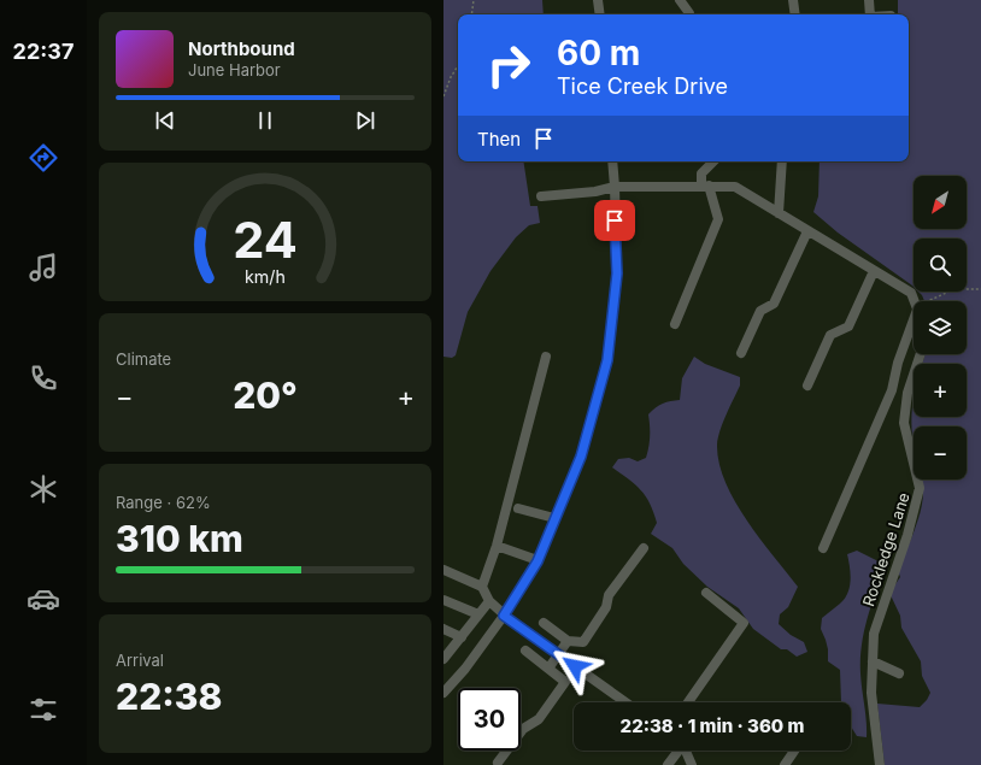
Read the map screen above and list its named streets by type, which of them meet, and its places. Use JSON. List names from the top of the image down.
{
  "streets": {
    "street": ["Rockledge Lane"]
  },
  "north": "bottom left",
  "page": {
    "tabs": "22:37",
    "turn": ["60 m", "Tice Creek Drive"],
    "song": ["Northbound", "June Harbor"],
    "then": "Then",
    "map_buttons": ["+", "−"],
    "tile": [
      "Climate",
      ["Range · 62%", "310 km"],
      ["Arrival", "22:38"]
    ],
    "heat": ["−", "20°", "+"],
    "limit": "30",
    "trip": "22:38 · 1 min · 360 m",
    "gauge": ["24", "km/h"]
  }
}
